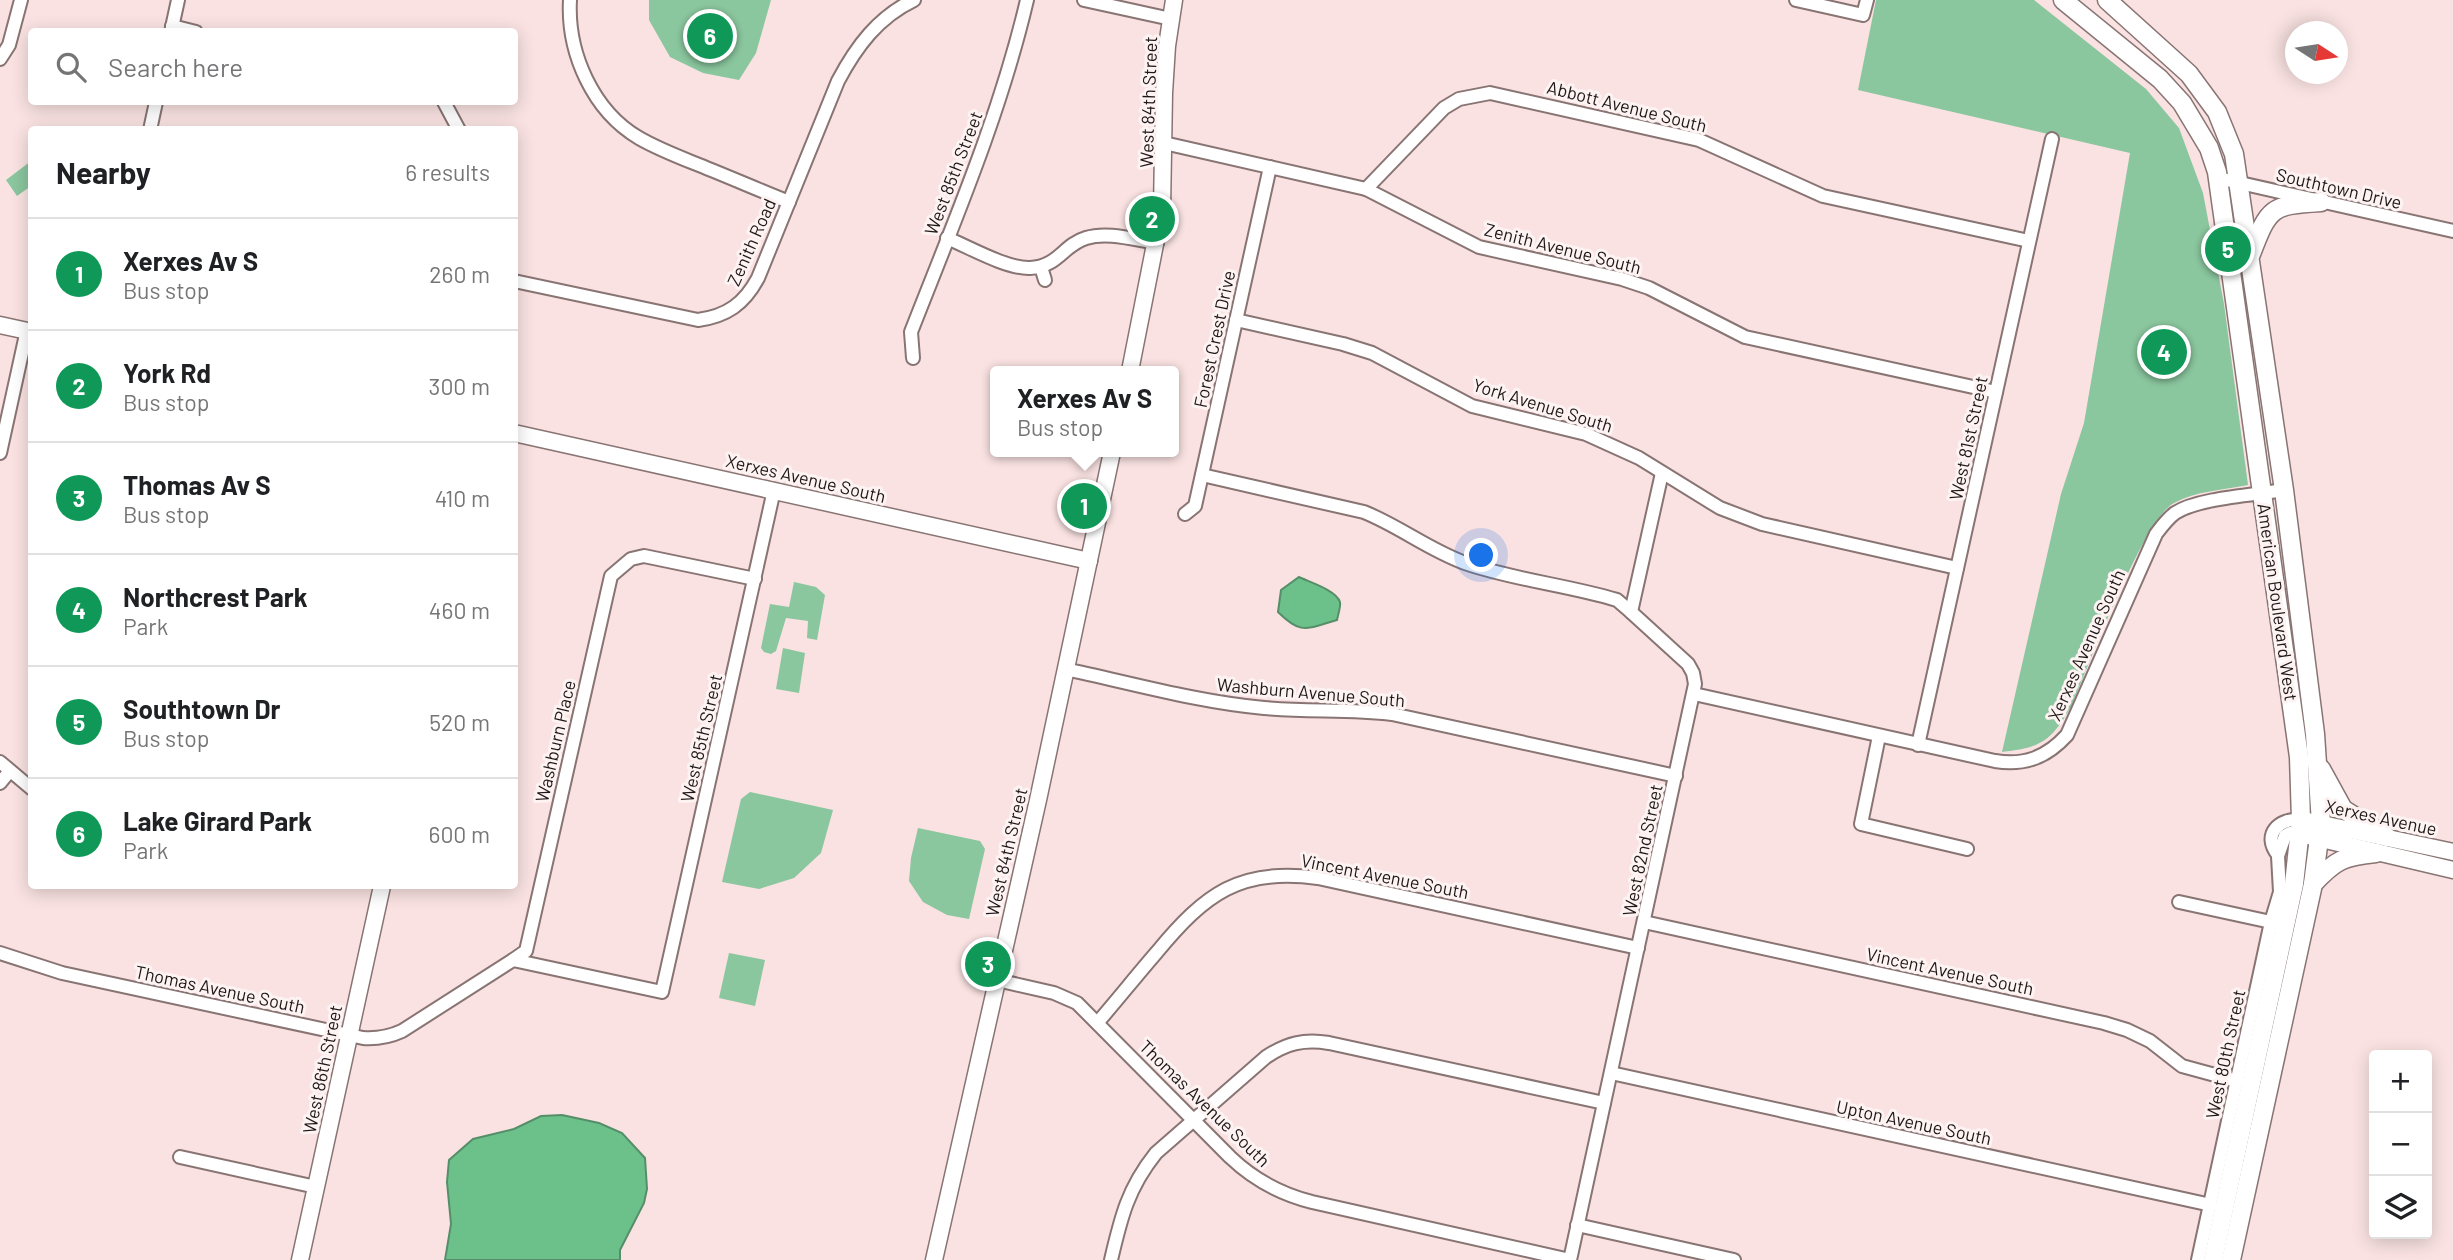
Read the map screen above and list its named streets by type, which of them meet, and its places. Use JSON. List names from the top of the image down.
{
  "streets": {
    "main road": ["American Boulevard West"],
    "street": [
      "West 84th Street",
      "Abbott Avenue South",
      "West 85th Street",
      "Southtown Drive",
      "Zenith Road",
      "Zenith Avenue South",
      "Forest Crest Drive",
      "York Avenue South",
      "West 81st Street",
      "Xerxes Avenue South",
      "Washburn Avenue South",
      "Washburn Place",
      "Xerxes Avenue",
      "West 82nd Street",
      "Vincent Avenue South",
      "Thomas Avenue South",
      "West 80th Street",
      "West 86th Street",
      "Upton Avenue South"
    ]
  },
  "crossings": [
    ["West 84th Street", "Zenith Avenue South"],
    ["West 84th Street", "Xerxes Avenue South"],
    ["West 84th Street", "Washburn Avenue South"],
    ["West 84th Street", "Thomas Avenue South"],
    ["Abbott Avenue South", "Zenith Avenue South"],
    ["Abbott Avenue South", "West 81st Street"],
    ["West 85th Street", "Xerxes Avenue South"],
    ["West 85th Street", "Washburn Place"],
    ["West 85th Street", "Thomas Avenue South"],
    ["Southtown Drive", "American Boulevard West"],
    ["Zenith Avenue South", "Forest Crest Drive"],
    ["Zenith Avenue South", "West 81st Street"],
    ["Forest Crest Drive", "York Avenue South"],
    ["York Avenue South", "West 81st Street"],
    ["West 81st Street", "Xerxes Avenue South"],
    ["Xerxes Avenue South", "American Boulevard West"],
    ["Xerxes Avenue South", "West 82nd Street"],
    ["American Boulevard West", "Xerxes Avenue"],
    ["American Boulevard West", "West 80th Street"],
    ["Washburn Avenue South", "West 82nd Street"],
    ["Washburn Place", "Thomas Avenue South"],
    ["Xerxes Avenue", "West 80th Street"],
    ["West 82nd Street", "Vincent Avenue South"],
    ["West 82nd Street", "Thomas Avenue South"],
    ["West 82nd Street", "Upton Avenue South"],
    ["Vincent Avenue South", "Thomas Avenue South"],
    ["Vincent Avenue South", "West 80th Street"],
    ["Thomas Avenue South", "West 86th Street"],
    ["West 80th Street", "Upton Avenue South"]
  ],
  "north": "right",
  "page": {
    "pins": [
      "6",
      "2",
      "5",
      "4",
      "1",
      "3"
    ],
    "search": "Search here",
    "heading": ["Nearby", "6 results"],
    "list": [
      {
        "mark": "1",
        "name": "Xerxes Av S",
        "note": "Bus stop",
        "value": "260 m"
      },
      {
        "mark": "2",
        "name": "York Rd",
        "note": "Bus stop",
        "value": "300 m"
      },
      {
        "mark": "3",
        "name": "Thomas Av S",
        "note": "Bus stop",
        "value": "410 m"
      },
      {
        "mark": "4",
        "name": "Northcrest Park",
        "note": "Park",
        "value": "460 m"
      },
      {
        "mark": "5",
        "name": "Southtown Dr",
        "note": "Bus stop",
        "value": "520 m"
      },
      {
        "mark": "6",
        "name": "Lake Girard Park",
        "note": "Park",
        "value": "600 m"
      }
    ],
    "popup": ["Xerxes Av S", "Bus stop"],
    "map_buttons": ["+", "−"]
  }
}
